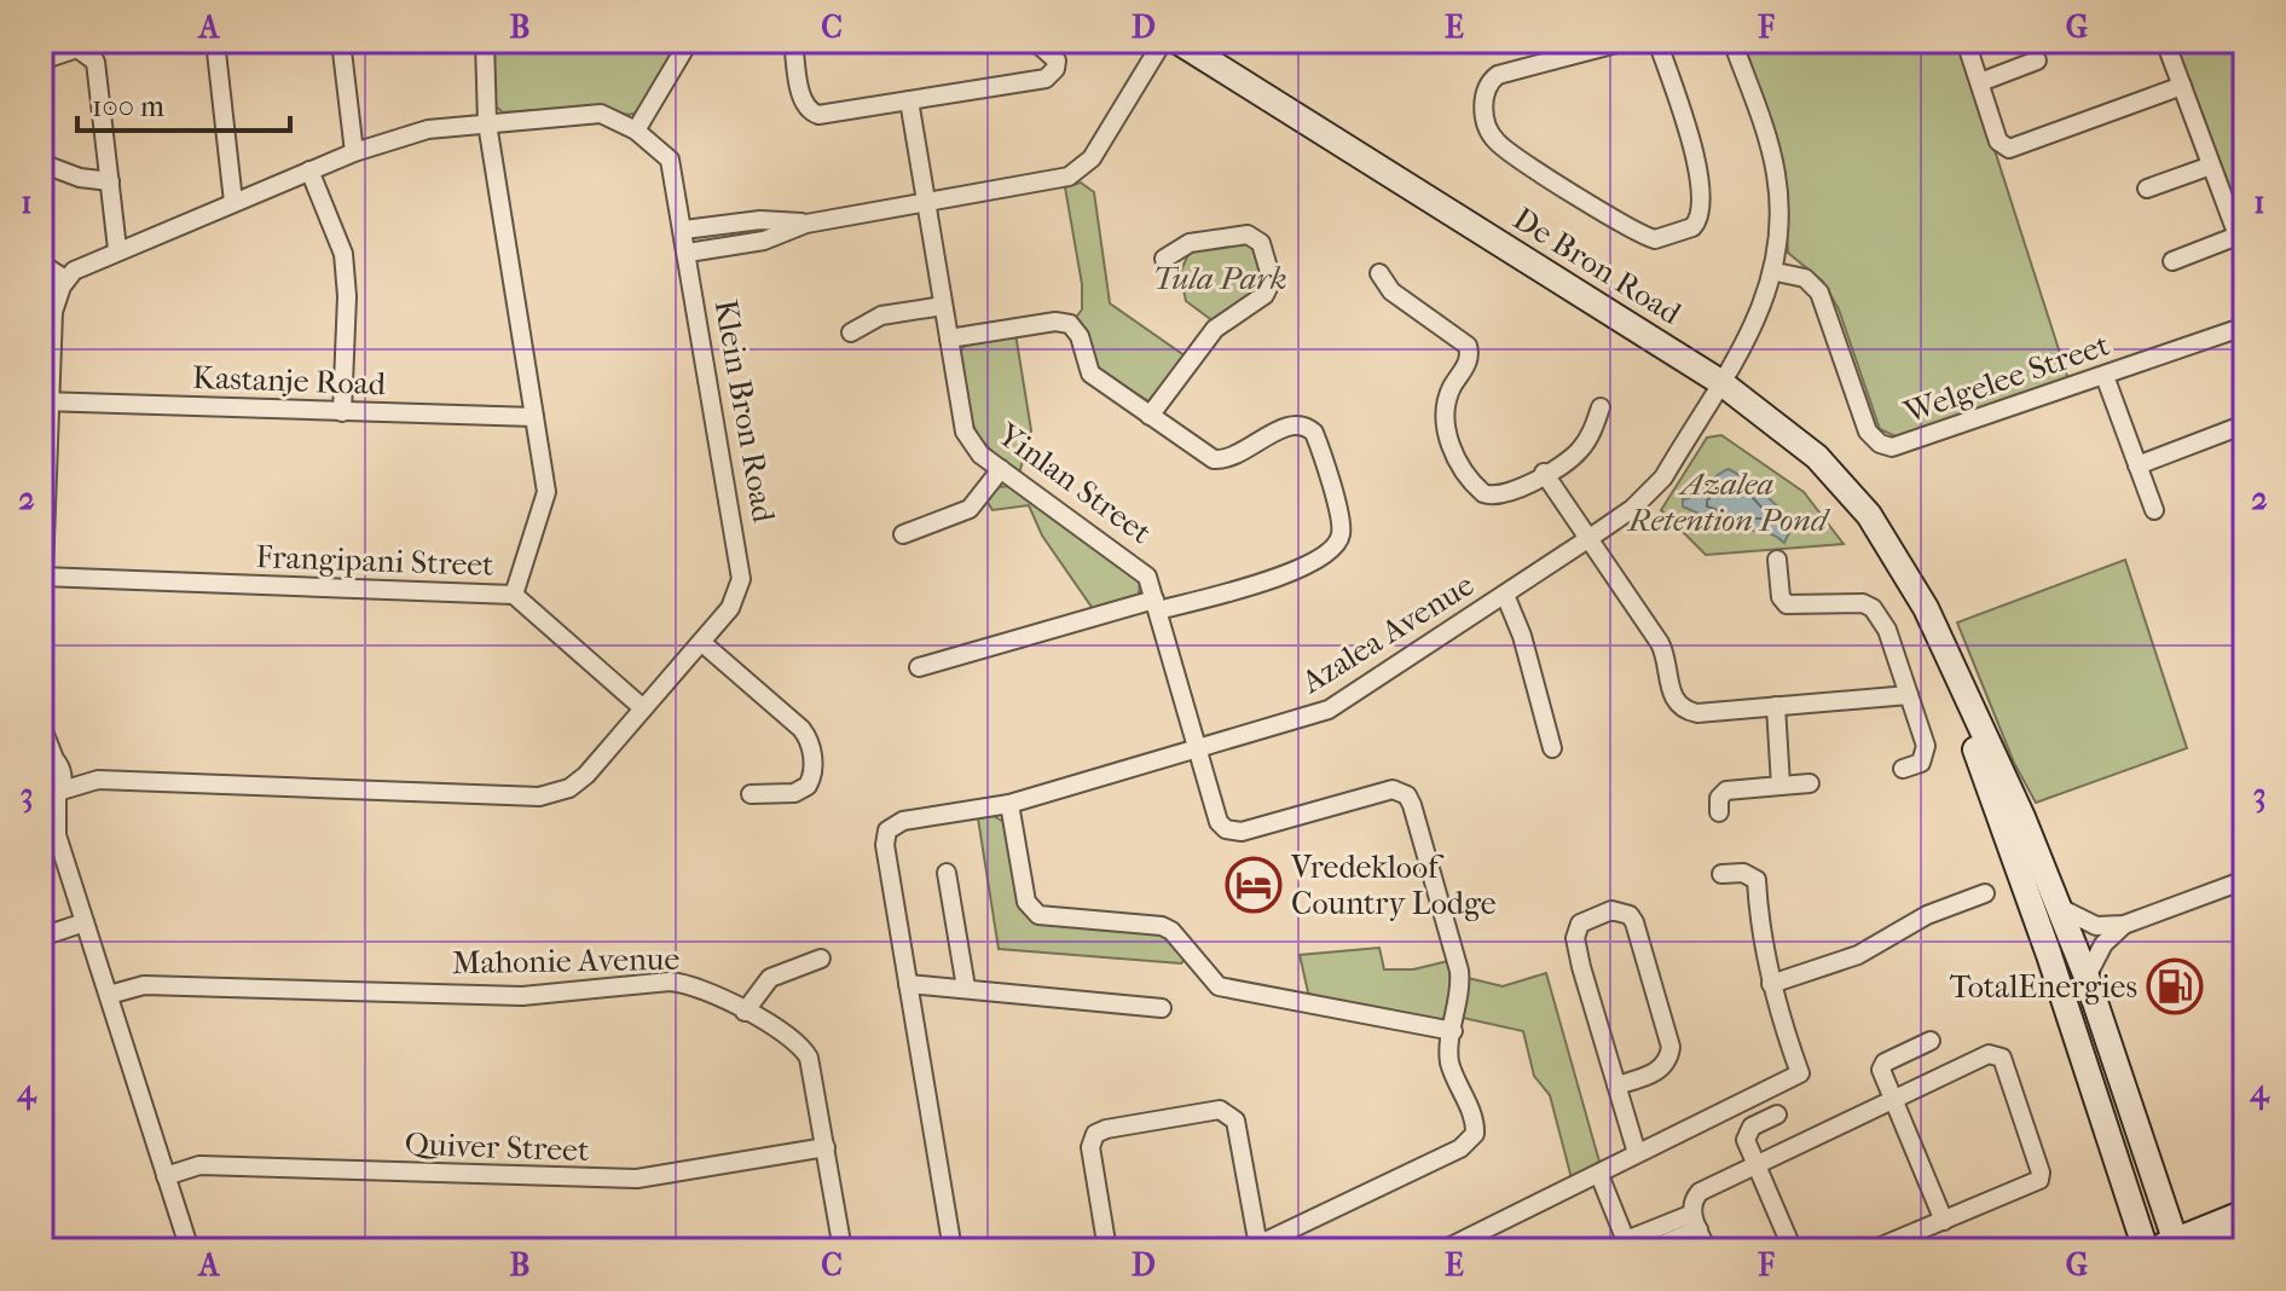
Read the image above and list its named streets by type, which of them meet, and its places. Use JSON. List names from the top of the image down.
{
  "streets": {
    "street": [
      "De Bron Road",
      "Welgelee Street",
      "Kastanje Road",
      "Klein Bron Road",
      "Yinlan Street",
      "Frangipani Street",
      "Azalea Avenue",
      "Mahonie Avenue",
      "Quiver Street"
    ]
  },
  "crossings": [
    ["De Bron Road", "Azalea Avenue"],
    ["Welgelee Street", "Azalea Avenue"],
    ["Kastanje Road", "Frangipani Street"],
    ["Klein Bron Road", "Frangipani Street"],
    ["Yinlan Street", "Azalea Avenue"],
    ["Mahonie Avenue", "Quiver Street"]
  ],
  "parks": ["Tula Park", "Azalea Retention Pond"],
  "places": {
    "hotel": ["Vredekloof Country Lodge"],
    "fuel station": ["TotalEnergies"]
  },
  "scale_bar": "100 m",
  "grid": {
    "columns": [
      "A",
      "B",
      "C",
      "D",
      "E",
      "F",
      "G"
    ],
    "rows": [
      "1",
      "2",
      "3",
      "4"
    ]
  }
}
